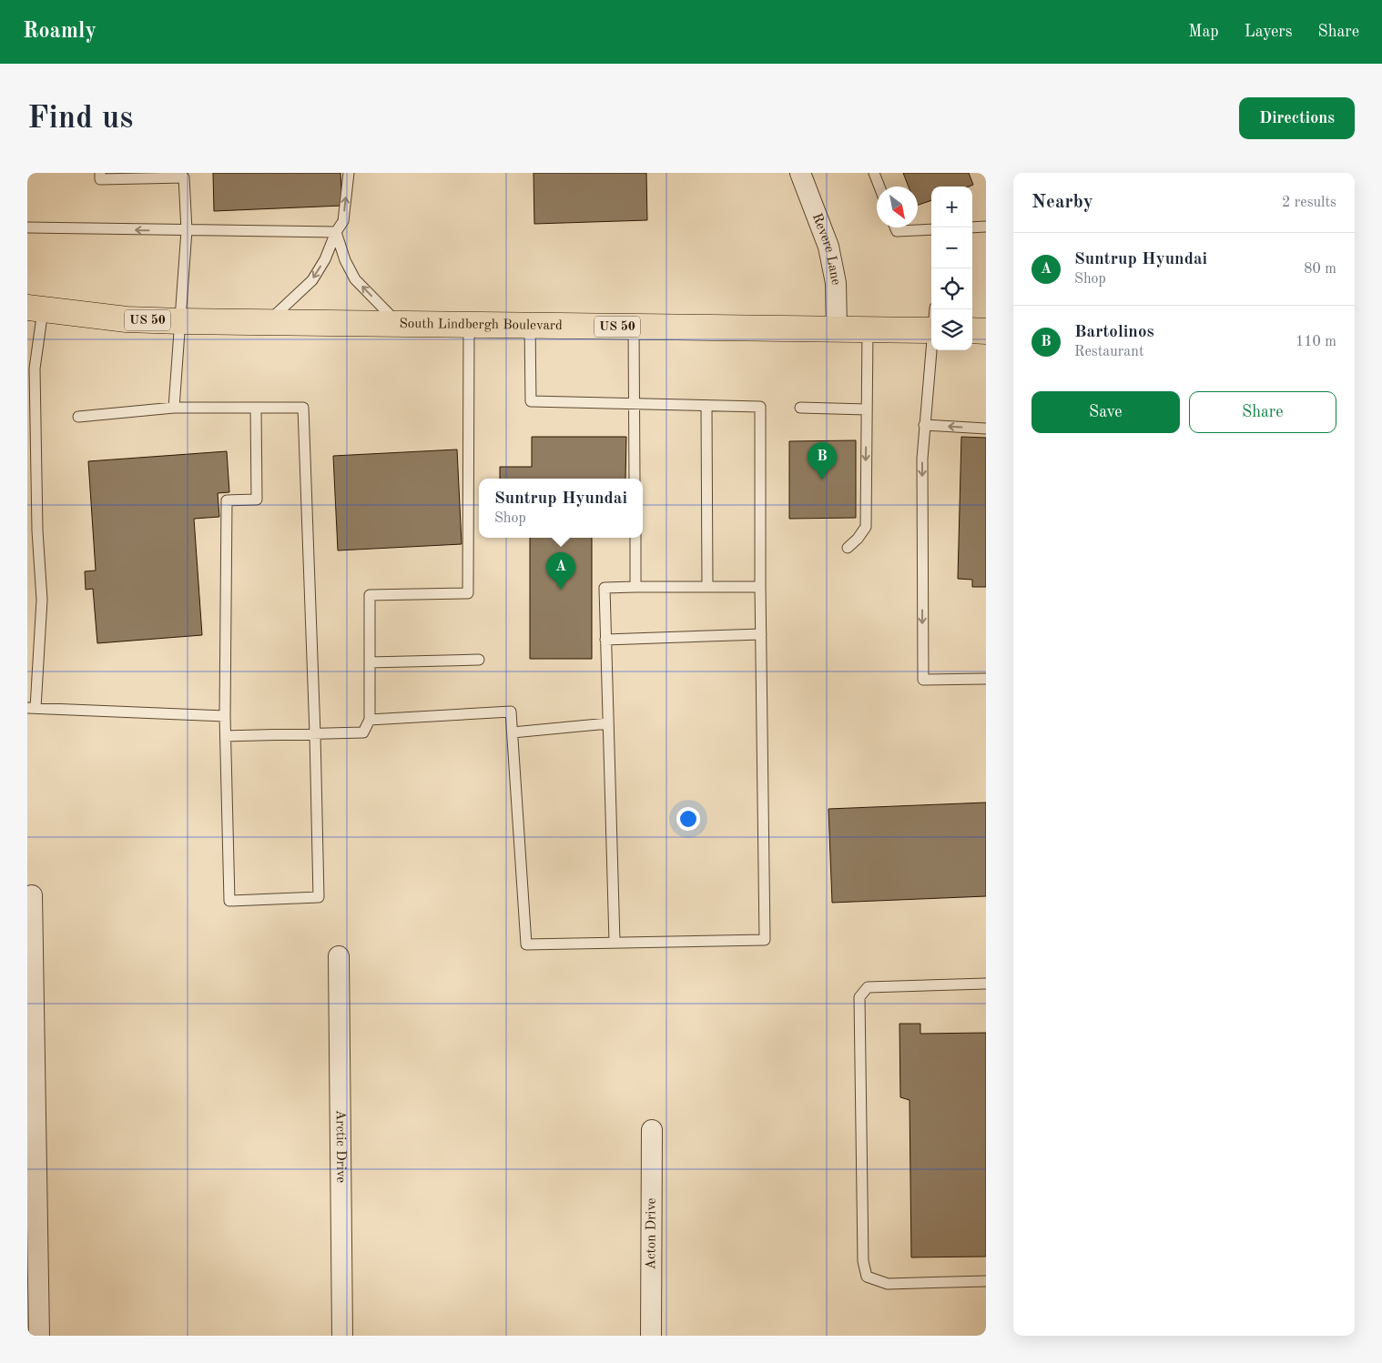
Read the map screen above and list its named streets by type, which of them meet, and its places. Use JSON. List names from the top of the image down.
{
  "streets": {
    "main road": ["US 50", "South Lindbergh Boulevard"],
    "street": ["Revere Lane", "Arctic Drive", "Acton Drive"]
  },
  "crossings": [
    ["Revere Lane", "South Lindbergh Boulevard"]
  ],
  "north": "bottom right",
  "page": {
    "header": "Roamly",
    "nav": ["Map", "Layers", "Share"],
    "buttons": [
      "Directions",
      ["Save", "Share"]
    ],
    "title": "Find us",
    "heading": ["Nearby", "2 results"],
    "map_buttons": ["+", "−"],
    "list": [
      {
        "mark": "A",
        "name": "Suntrup Hyundai",
        "note": "Shop",
        "value": "80 m"
      },
      {
        "mark": "B",
        "name": "Bartolinos",
        "note": "Restaurant",
        "value": "110 m"
      }
    ],
    "pins": ["B", "A"],
    "popup": ["Suntrup Hyundai", "Shop"]
  }
}
